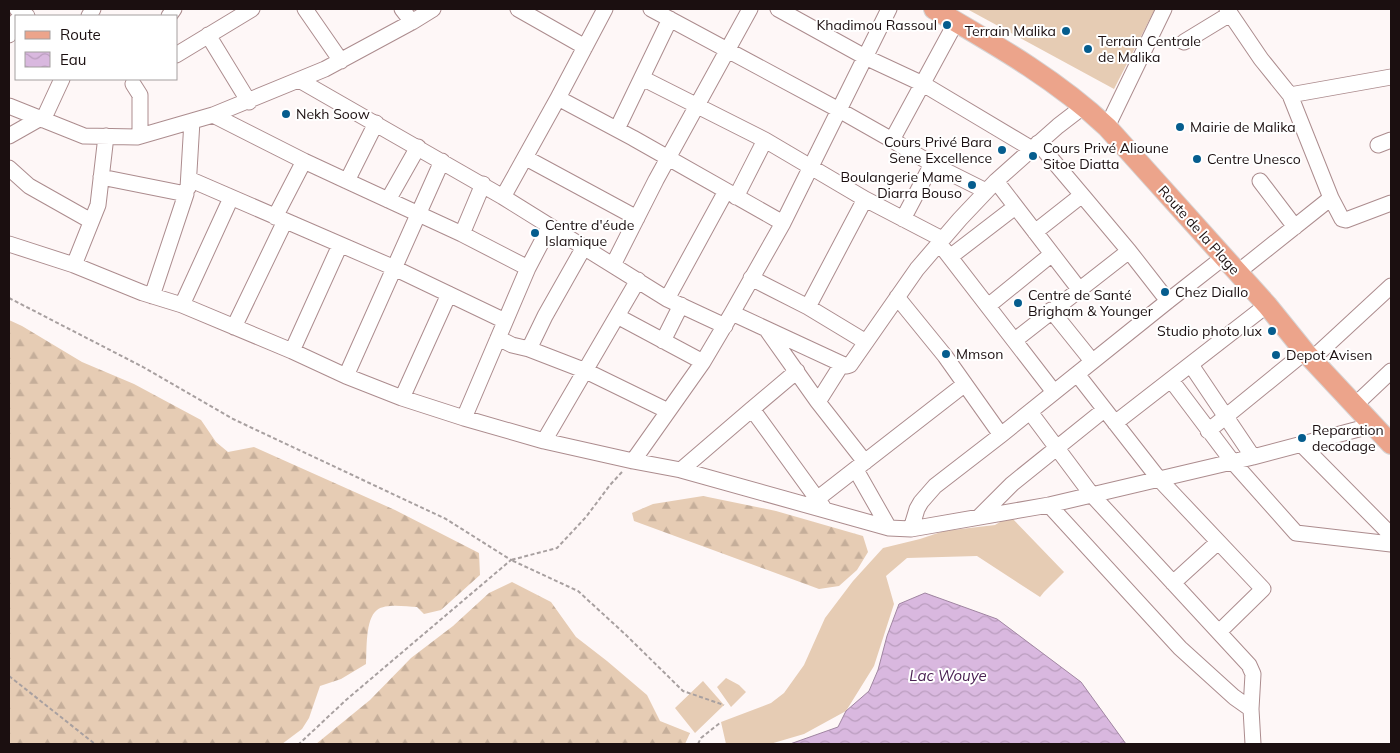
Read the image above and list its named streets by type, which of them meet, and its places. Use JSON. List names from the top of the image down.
{
  "streets": {
    "main road": ["Route de la Plage"]
  },
  "water": ["Lac Wouye"],
  "places": [
    "Khadimou Rassoul",
    "Terrain Malika",
    "Terrain Centrale de Malika",
    "Nekh Soow",
    "Mairie de Malika",
    "Cours Privé Bara Sene Excellence",
    "Cours Privé Alioune Sitoe Diatta",
    "Centre Unesco",
    "Boulangerie Mame Diarra Bouso",
    "Centre d'éude Islamique",
    "Chez Diallo",
    "Centre de Santé Brigham & Younger",
    "Studio photo lux",
    "Mmson",
    "Depot Avisen",
    "Reparation decodage"
  ],
  "legend": ["Route", "Eau"]
}
